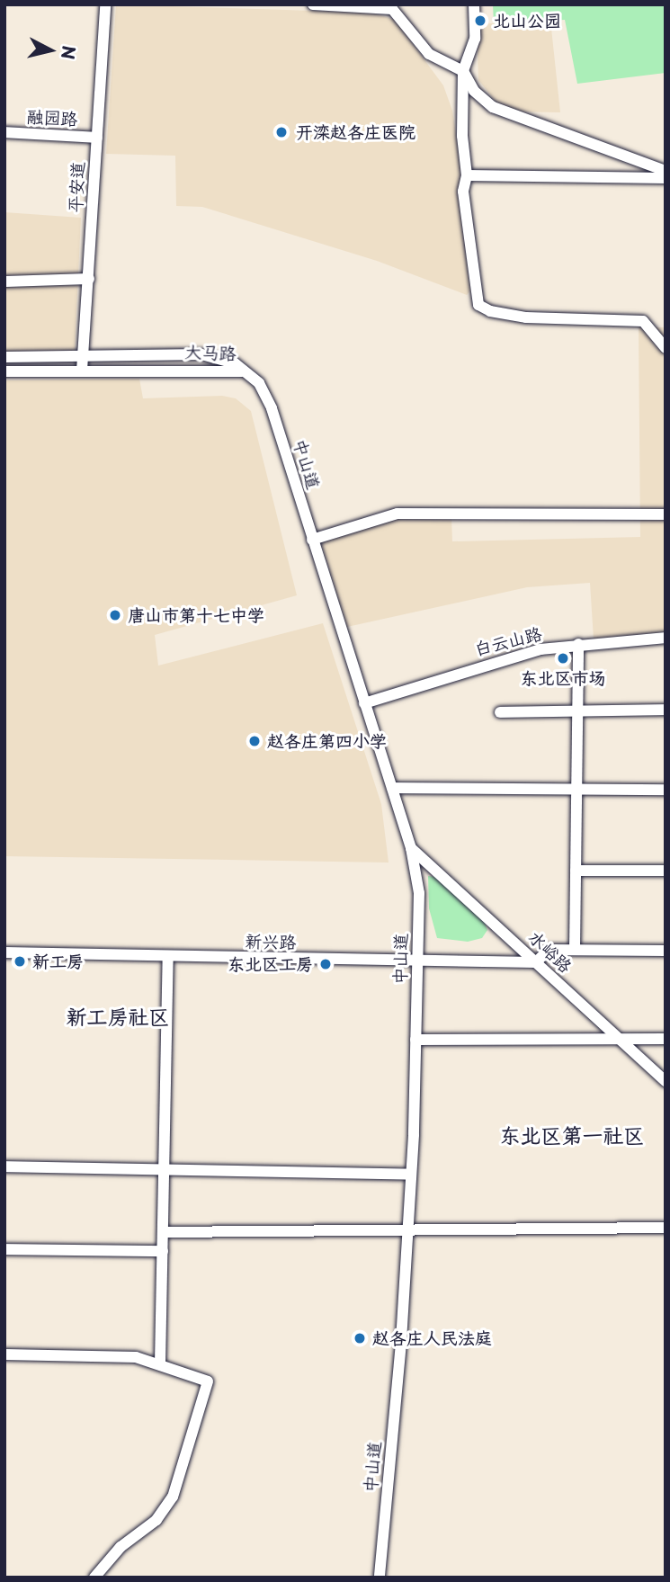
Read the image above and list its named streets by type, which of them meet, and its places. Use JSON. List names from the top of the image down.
{
  "streets": {
    "street": [
      "融园路",
      "平安道",
      "大马路",
      "中山道",
      "白云山路",
      "新兴路",
      "水峪路"
    ]
  },
  "crossings": [
    ["融园路", "平安道"],
    ["平安道", "大马路"],
    ["大马路", "中山道"],
    ["中山道", "白云山路"],
    ["中山道", "新兴路"],
    ["中山道", "水峪路"],
    ["新兴路", "水峪路"]
  ],
  "districts": ["新工房社区", "东北区第一社区"],
  "places": [
    "北山公园",
    "开滦赵各庄医院",
    "唐山市第十七中学",
    "东北区市场",
    "赵各庄第四小学",
    "新工房",
    "东北区工房",
    "赵各庄人民法庭"
  ],
  "north": "right"
}
